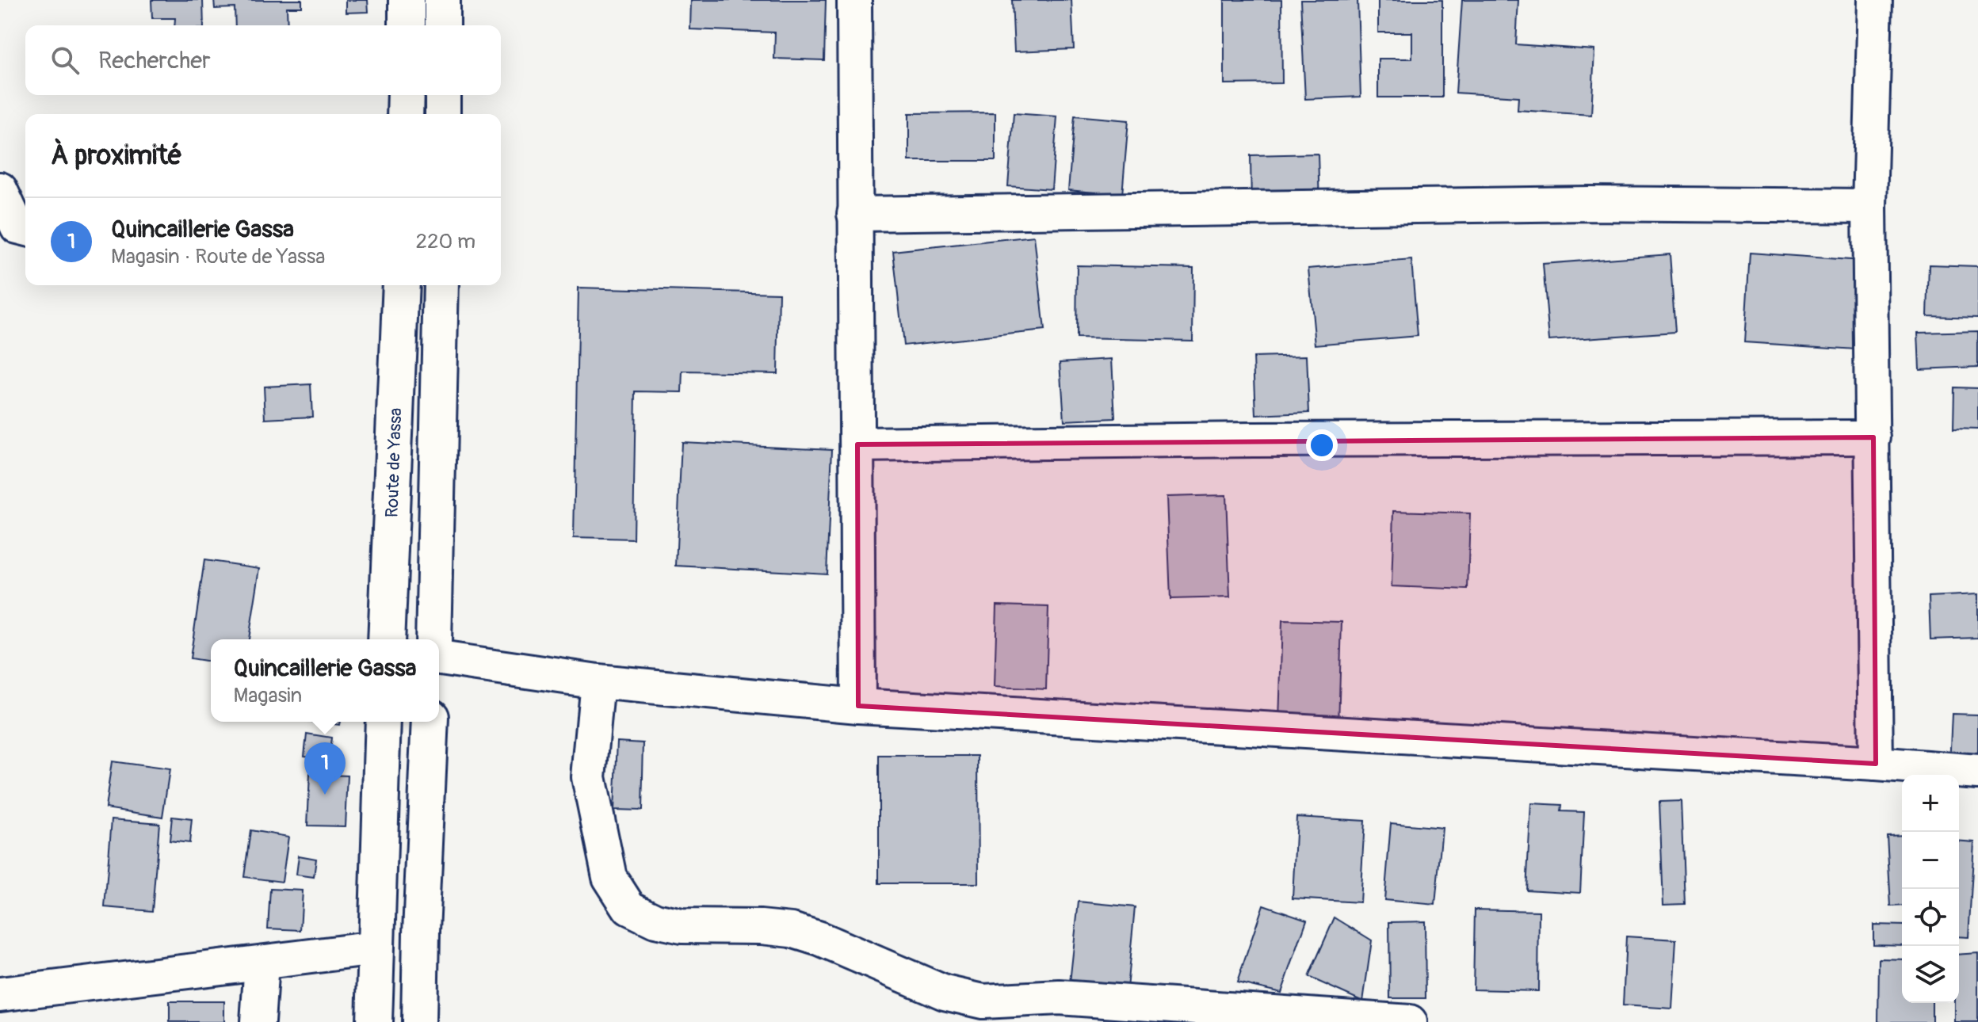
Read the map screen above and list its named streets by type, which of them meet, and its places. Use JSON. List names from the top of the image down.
{
  "streets": {
    "main road": ["Route de Yassa"]
  },
  "page": {
    "search": "Rechercher",
    "heading": "À proximité",
    "list": [
      {
        "mark": "1",
        "name": "Quincaillerie Gassa",
        "note": "Magasin · Route de Yassa",
        "value": "220 m"
      }
    ],
    "popup": ["Quincaillerie Gassa", "Magasin"],
    "pins": "1",
    "map_buttons": ["+", "−"]
  }
}
